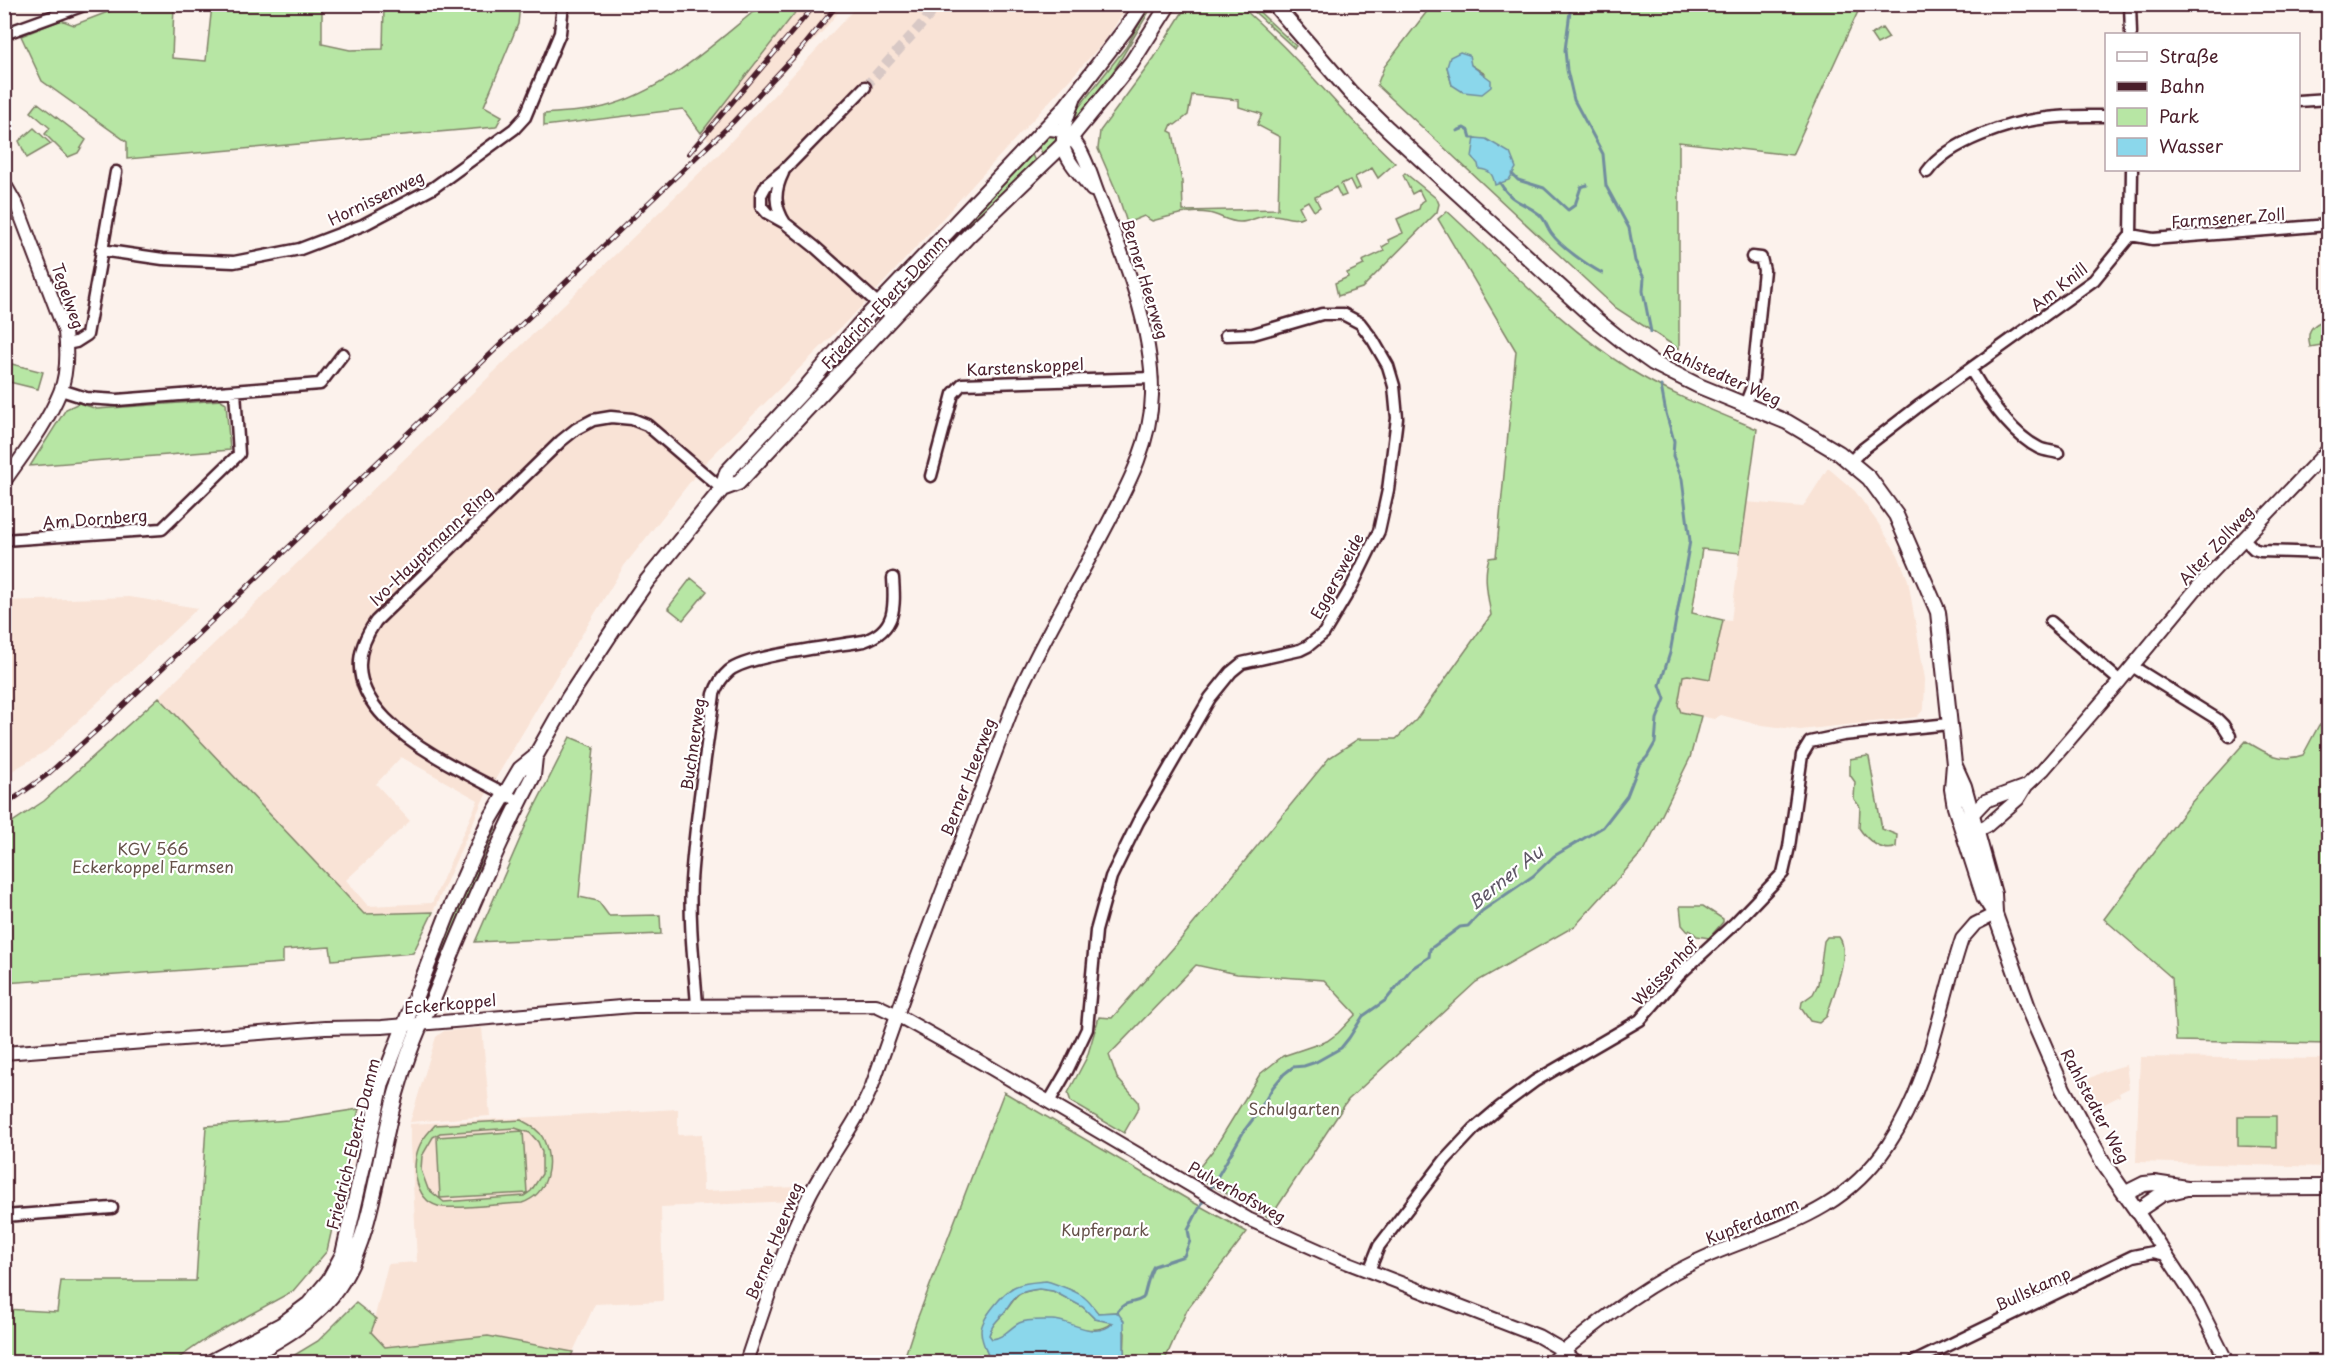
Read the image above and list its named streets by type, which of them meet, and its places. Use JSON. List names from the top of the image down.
{
  "streets": {
    "main road": ["Friedrich-Ebert-Damm", "Rahlstedter Weg"],
    "street": [
      "Hornissenweg",
      "Farmsener Zoll",
      "Berner Heerweg",
      "Am Knill",
      "Tegelweg",
      "Karstenskoppel",
      "Am Dornberg",
      "Alter Zollweg",
      "Ivo-Hauptmann-Ring",
      "Eggersweide",
      "Buchnerweg",
      "Weissenhof",
      "Eckerkoppel",
      "Pulverhofsweg",
      "Kupferdamm",
      "Bullskamp"
    ]
  },
  "crossings": [
    ["Farmsener Zoll", "Am Knill"],
    ["Berner Heerweg", "Friedrich-Ebert-Damm"],
    ["Berner Heerweg", "Karstenskoppel"],
    ["Berner Heerweg", "Eckerkoppel"],
    ["Berner Heerweg", "Pulverhofsweg"],
    ["Am Knill", "Rahlstedter Weg"],
    ["Friedrich-Ebert-Damm", "Ivo-Hauptmann-Ring"],
    ["Friedrich-Ebert-Damm", "Eckerkoppel"],
    ["Rahlstedter Weg", "Alter Zollweg"],
    ["Rahlstedter Weg", "Weissenhof"],
    ["Rahlstedter Weg", "Kupferdamm"],
    ["Rahlstedter Weg", "Bullskamp"],
    ["Eggersweide", "Pulverhofsweg"],
    ["Buchnerweg", "Eckerkoppel"],
    ["Weissenhof", "Pulverhofsweg"],
    ["Eckerkoppel", "Pulverhofsweg"],
    ["Pulverhofsweg", "Kupferdamm"]
  ],
  "water": ["Berner Au"],
  "parks": ["KGV 566 Eckerkoppel Farmsen", "Schulgarten", "Kupferpark"],
  "legend": [
    "Straße",
    "Bahn",
    "Park",
    "Wasser"
  ]
}
